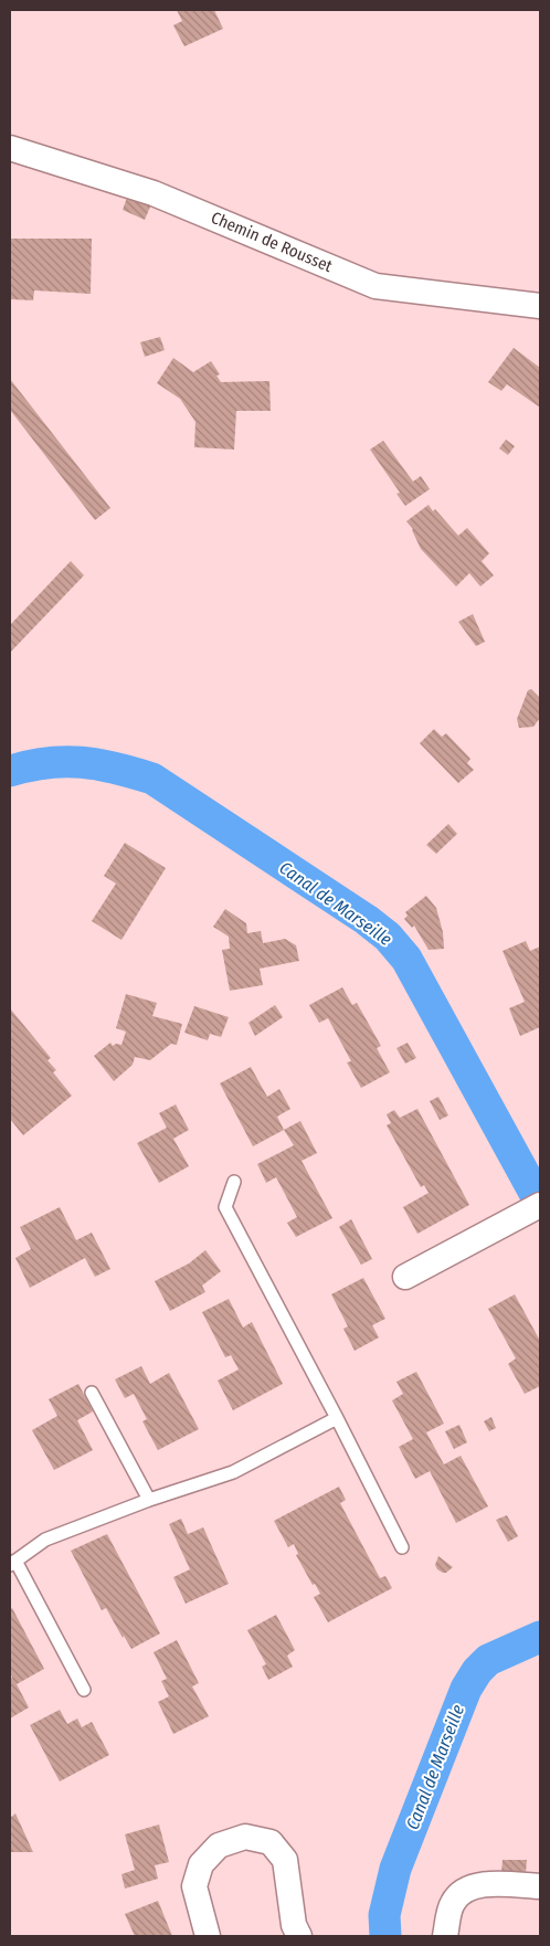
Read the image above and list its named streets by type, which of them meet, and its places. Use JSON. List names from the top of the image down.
{
  "streets": {
    "street": ["Chemin de Rousset"]
  },
  "water": ["Canal de Marseille"]
}
